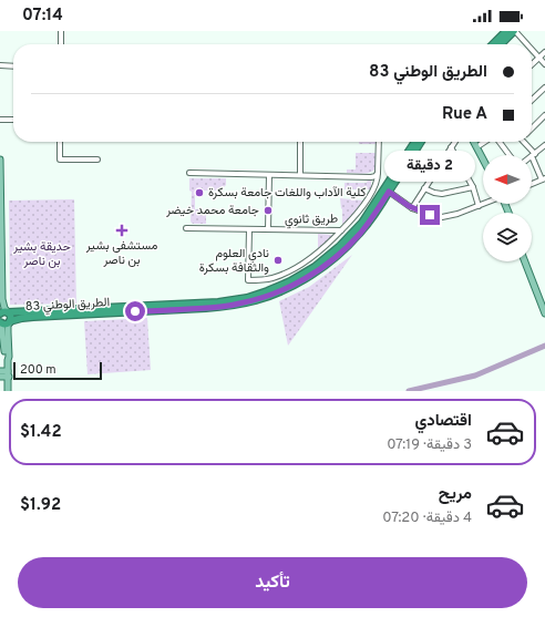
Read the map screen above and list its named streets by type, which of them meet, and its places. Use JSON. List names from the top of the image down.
{
  "streets": {
    "highway": ["الطريق الوطني 83"],
    "street": ["طريق ثانوي"]
  },
  "parks": ["حديقة بشير بن ناصر"],
  "places": {
    "other": ["كلية الآداب واللغات جامعة بسكرة", "جامعة محمد خيضر", "نادي العلوم والثقافة بسكرة"],
    "health": ["مستشفى بشير بن ناصر"]
  },
  "scale_bar": "200 m",
  "north": "left",
  "page": {
    "status": "07:14",
    "banner": ["الطريق الوطني 83", "Rue A"],
    "bubble": "2 دقيقة",
    "scale": "200 m",
    "list": [
      {
        "name": "اقتصادي",
        "note": "3 دقيقة · 07:19",
        "value": "$1.42"
      },
      {
        "name": "مريح",
        "note": "4 دقيقة · 07:20",
        "value": "$1.92"
      }
    ],
    "buttons": "تأكيد"
  }
}
